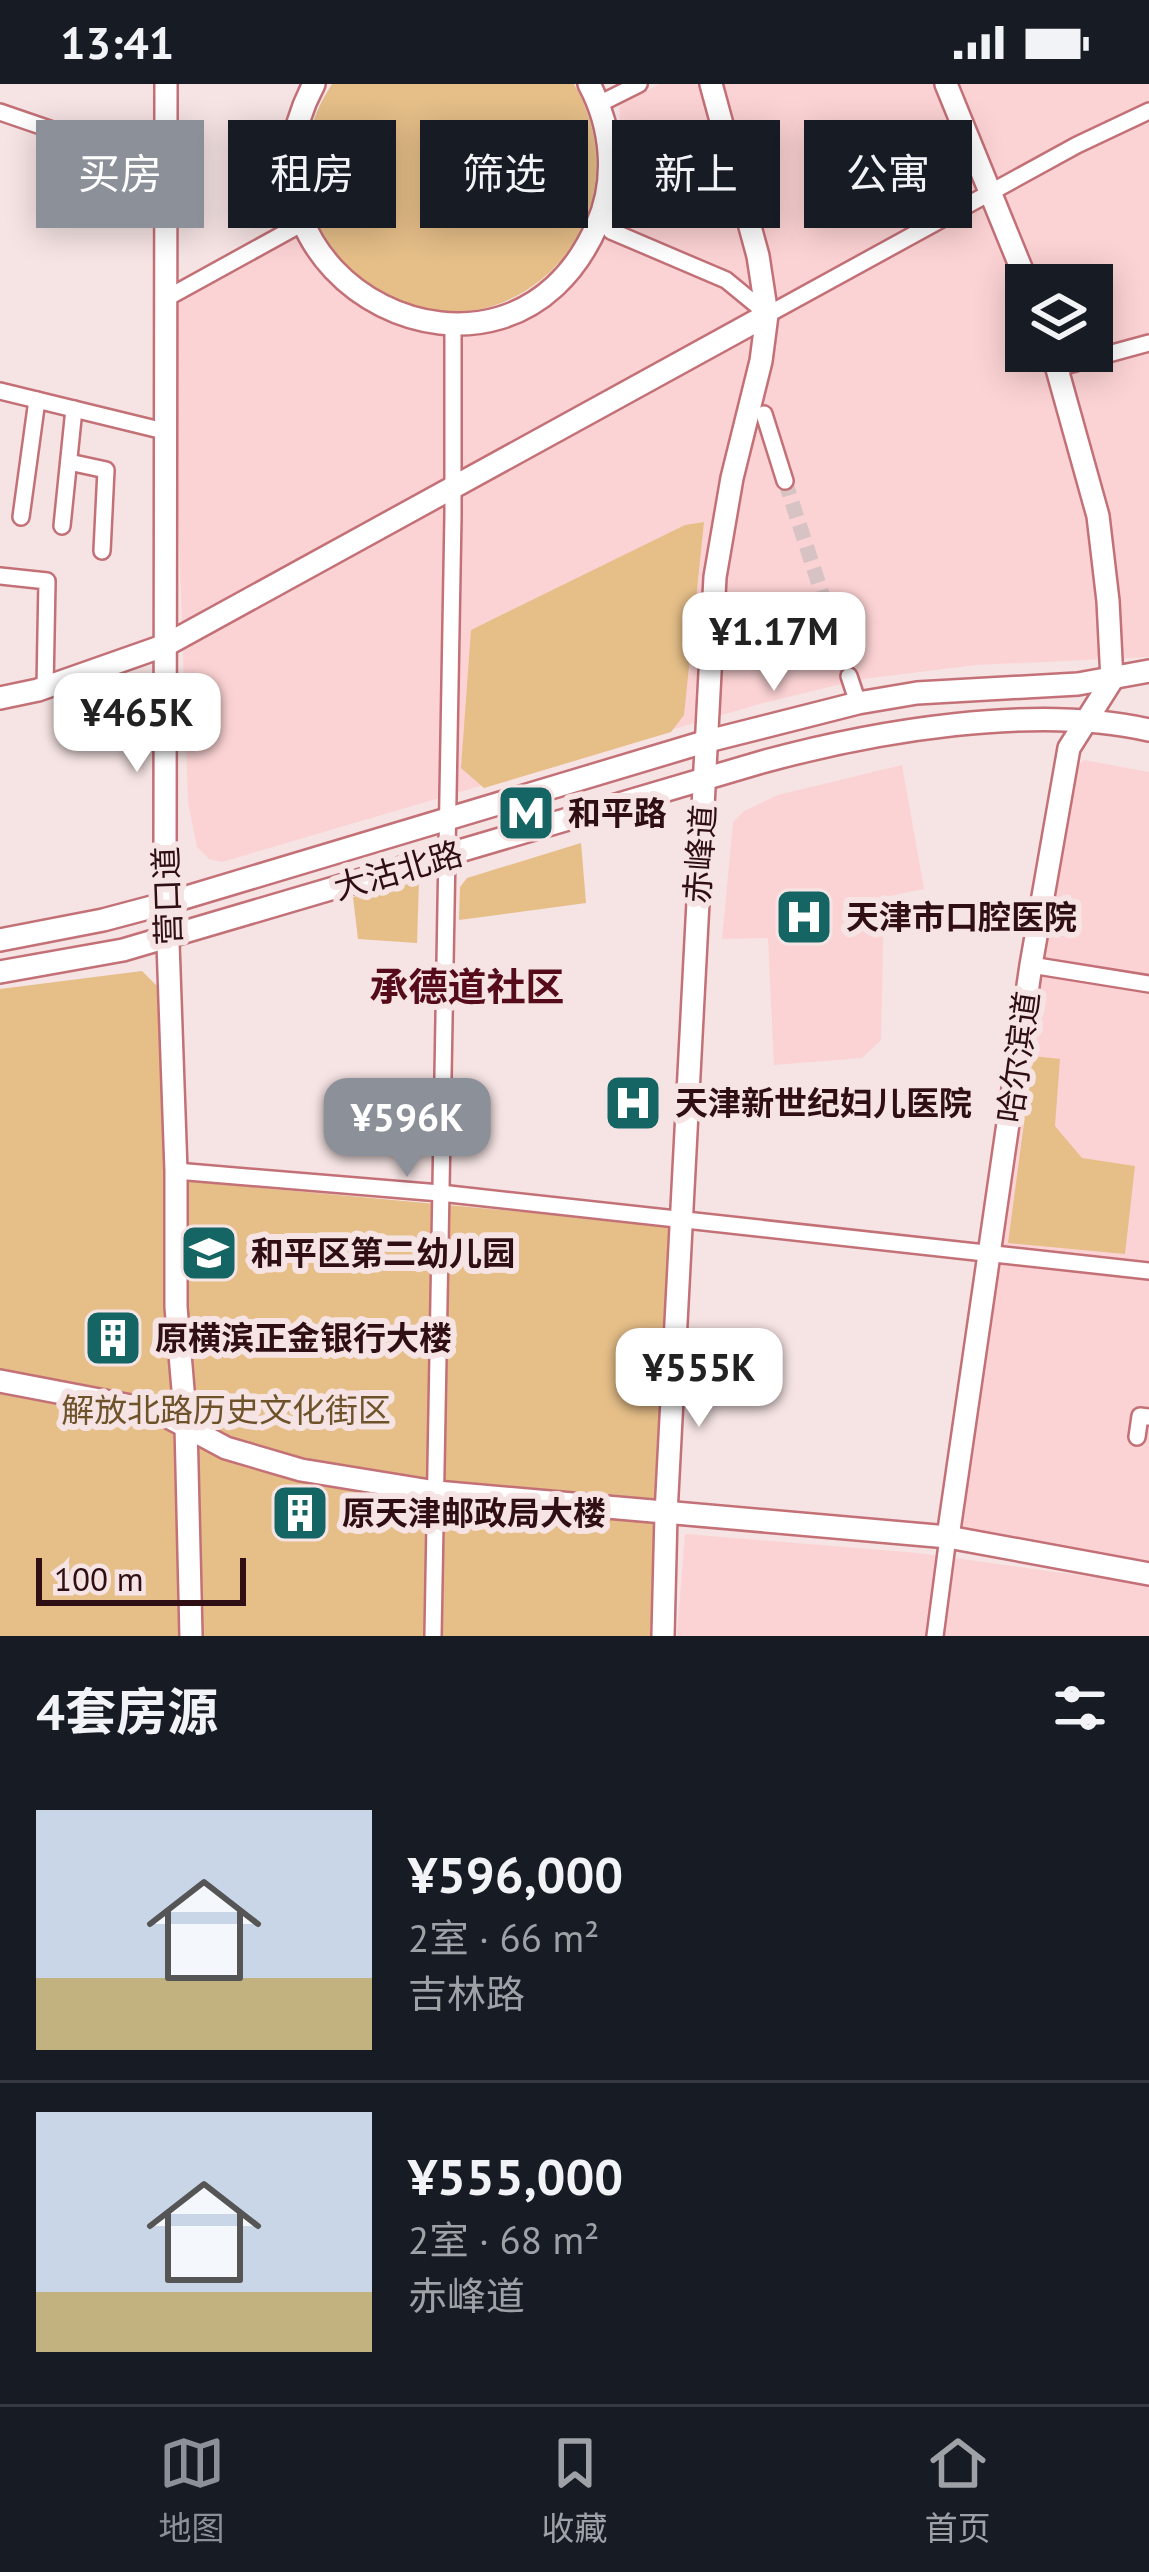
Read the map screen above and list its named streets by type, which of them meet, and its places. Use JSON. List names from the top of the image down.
{
  "streets": {
    "street": [
      "赤峰道",
      "大沽北路",
      "营口道",
      "哈尔滨道"
    ]
  },
  "crossings": [
    ["赤峰道", "大沽北路"],
    ["大沽北路", "营口道"],
    ["大沽北路", "哈尔滨道"]
  ],
  "districts": ["承德道社区"],
  "parks": ["解放北路历史文化街区"],
  "places": {
    "metro station": ["和平路"],
    "hospital": ["天津市口腔医院", "天津新世纪妇儿医院"],
    "school or university": ["和平区第二幼儿园"],
    "building": ["原横滨正金银行大楼", "原天津邮政局大楼"]
  },
  "scale_bar": "100 m",
  "page": {
    "status": "13:41",
    "chip": [
      "买房",
      "租房",
      "筛选",
      "新上",
      "公寓"
    ],
    "price": [
      "¥1.17M",
      "¥465K",
      "¥596K",
      "¥555K"
    ],
    "scale": "100 m",
    "heading": "4套房源",
    "list": [
      {
        "name": "¥596,000",
        "note": "2室 · 66 m² · 吉林路"
      },
      {
        "name": "¥555,000",
        "note": "2室 · 68 m² · 赤峰道"
      }
    ],
    "tabs": ["地图", "收藏", "首页"]
  }
}
